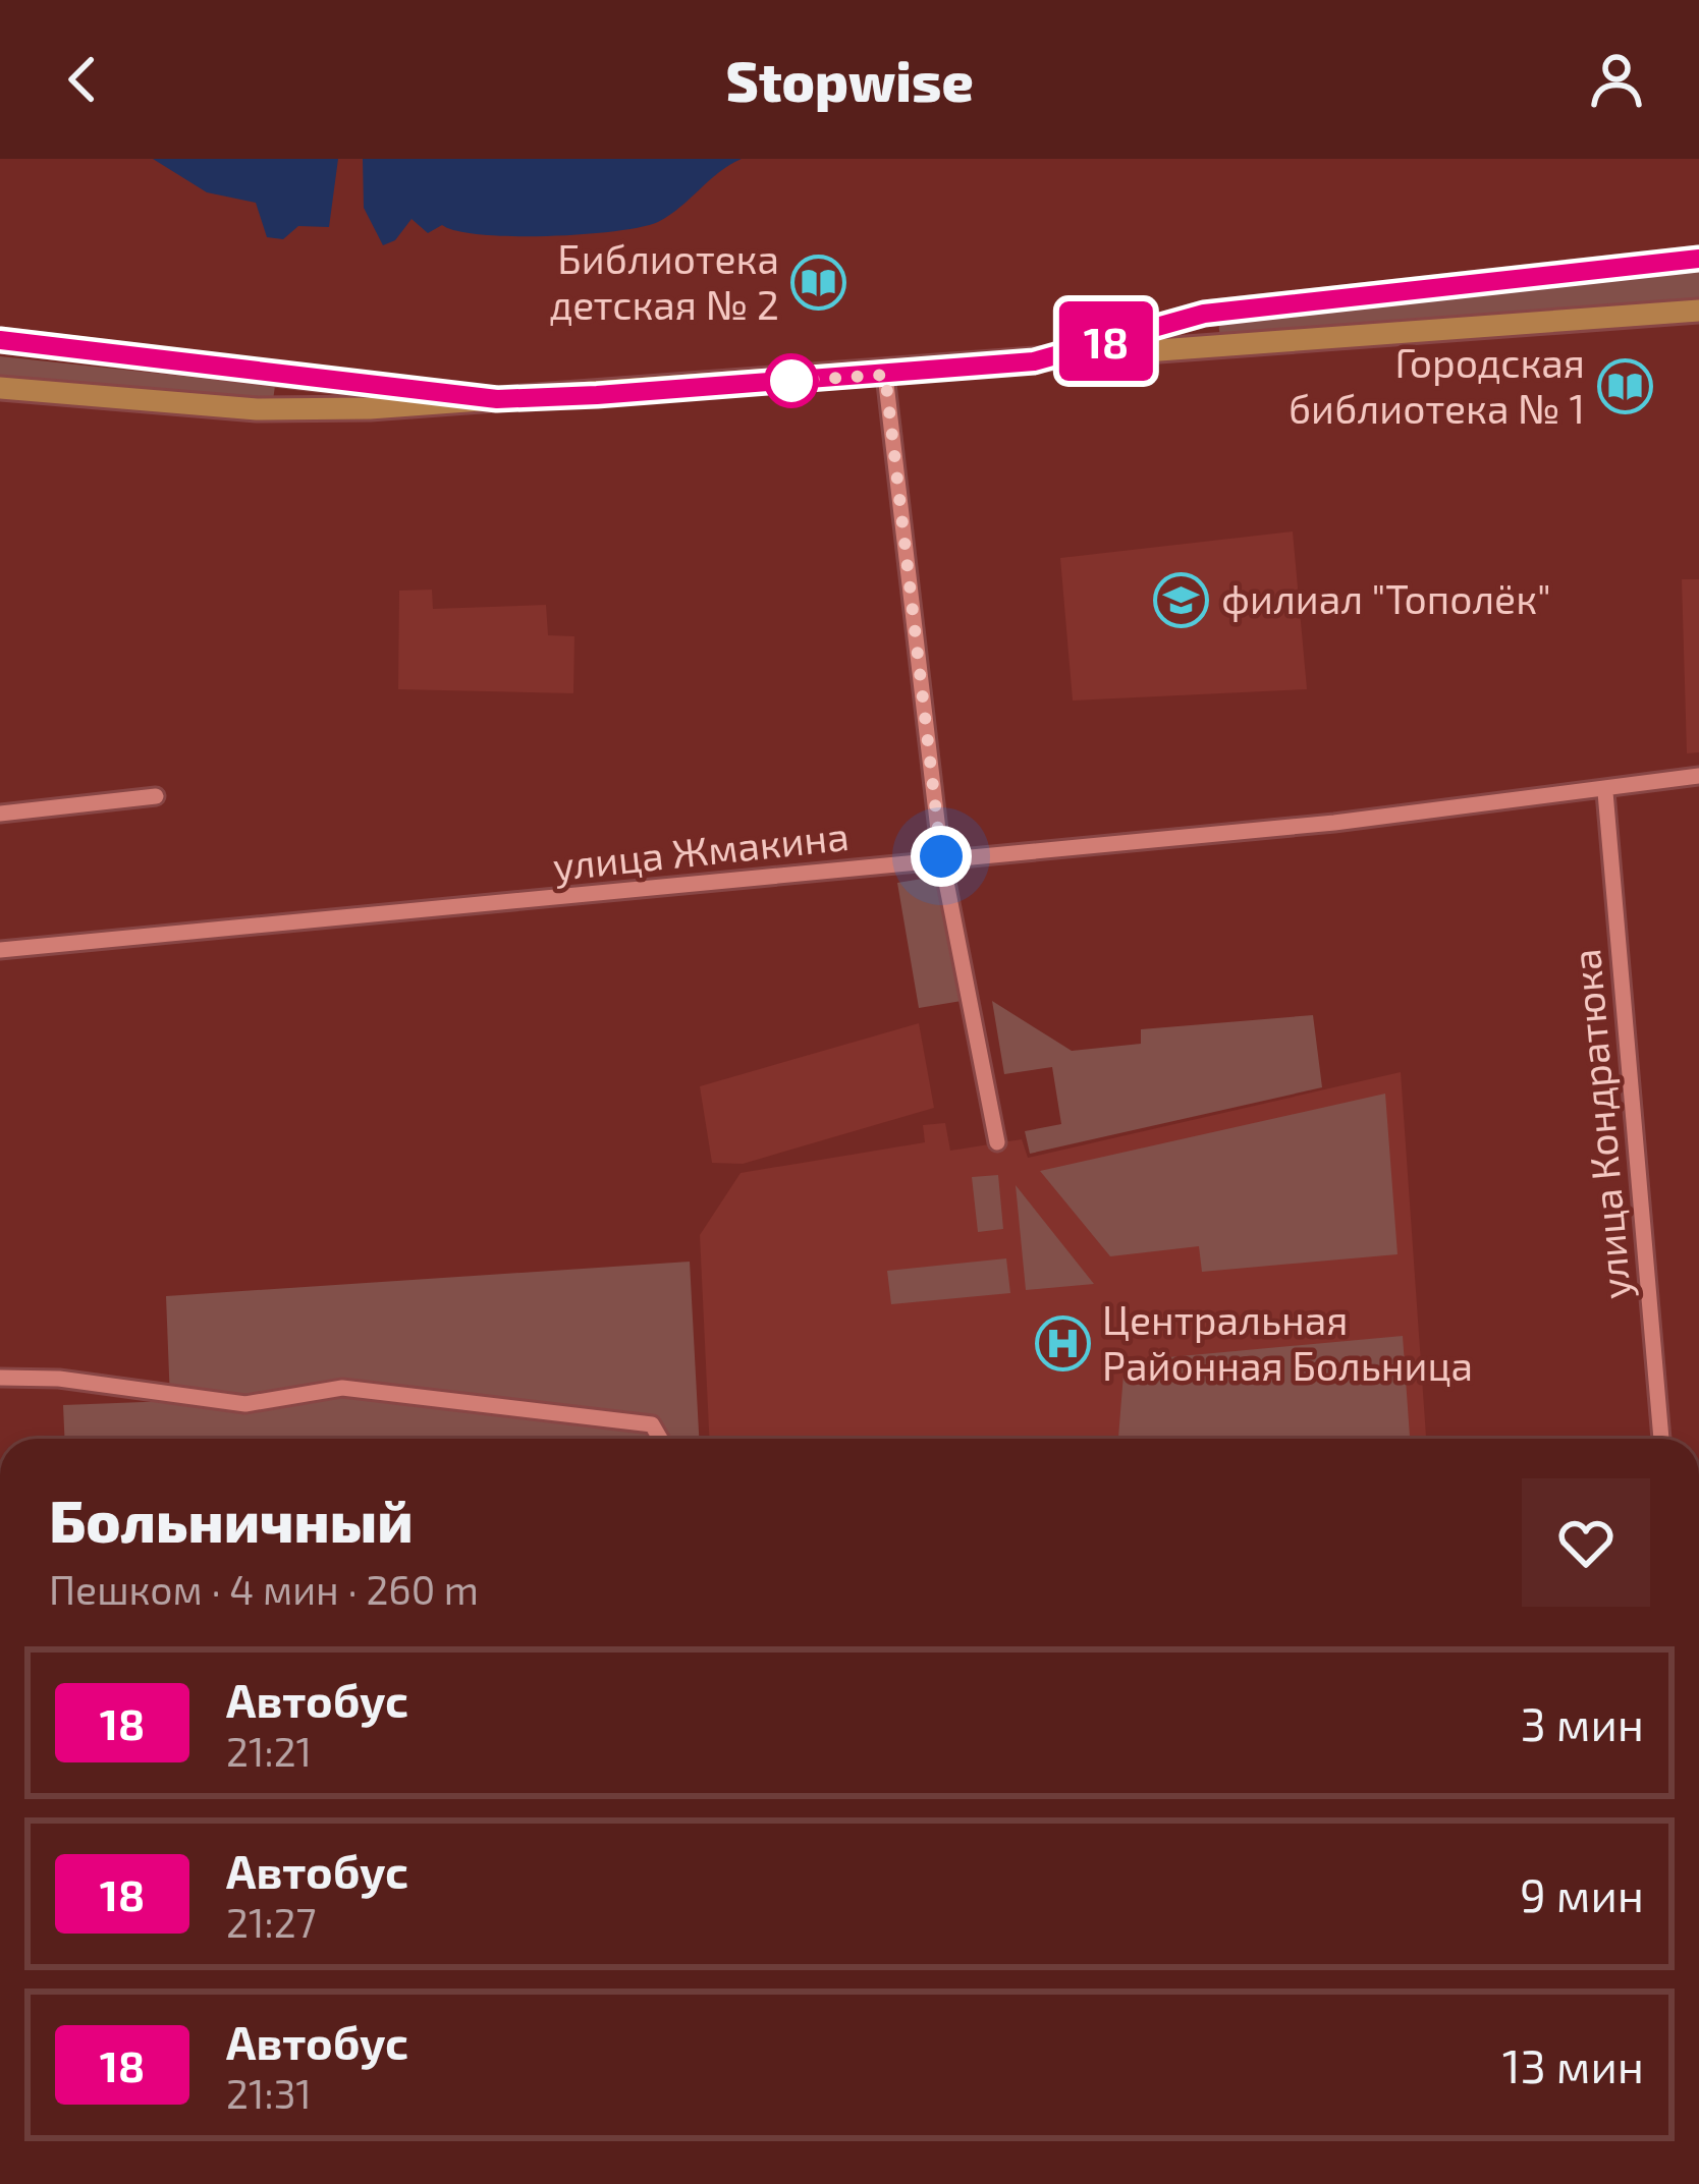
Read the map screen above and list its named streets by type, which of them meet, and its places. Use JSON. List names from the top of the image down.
{
  "streets": {
    "street": ["улица Жмакина", "улица Кондратюка"]
  },
  "crossings": [
    ["улица Жмакина", "улица Кондратюка"]
  ],
  "places": {
    "library": ["Библиотека детская № 2", "Городская библиотека № 1"],
    "school or university": ["филиал \"Тополёк\""],
    "hospital": ["Центральная Районная Больница"]
  },
  "lines": ["bus line 18"],
  "page": {
    "header": "Stopwise",
    "on_map": "18",
    "heading": ["Больничный", "Пешком · 4 мин · 260 m"],
    "list": [
      {
        "mark": "18",
        "name": "Автобус",
        "note": "21:21",
        "value": "3 мин"
      },
      {
        "mark": "18",
        "name": "Автобус",
        "note": "21:27",
        "value": "9 мин"
      },
      {
        "mark": "18",
        "name": "Автобус",
        "note": "21:31",
        "value": "13 мин"
      }
    ]
  }
}
